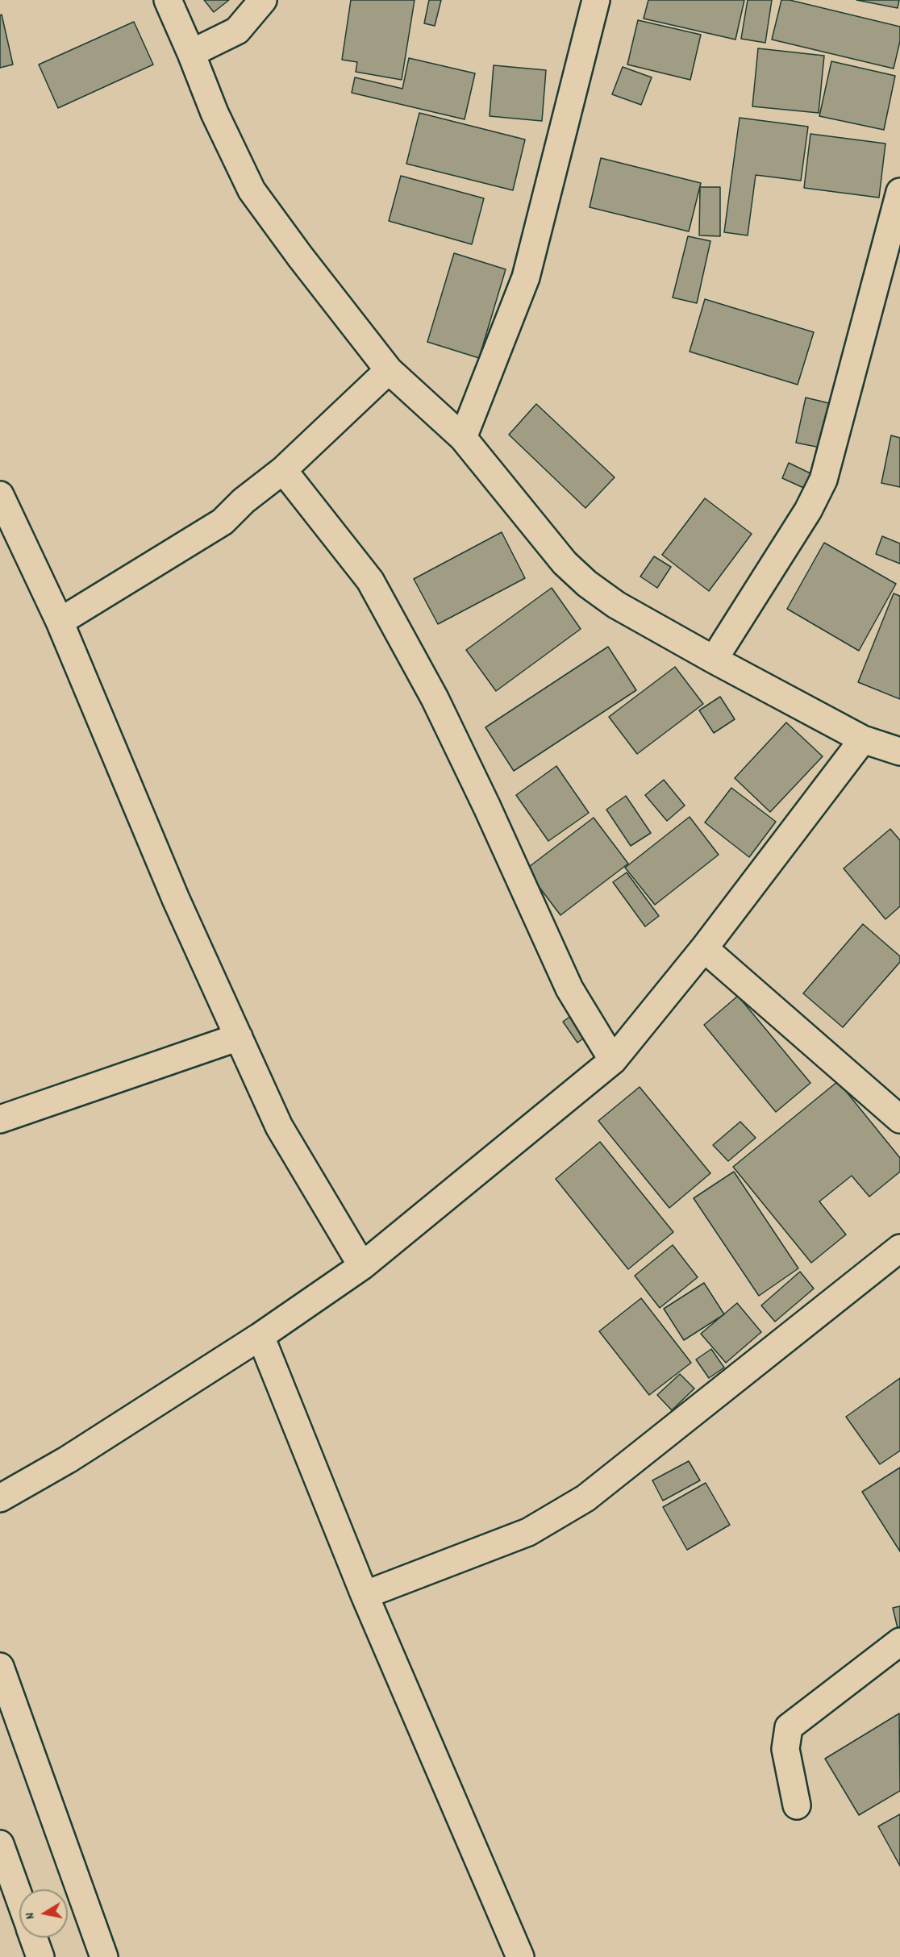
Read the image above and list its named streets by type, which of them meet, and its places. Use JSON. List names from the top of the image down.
{
  "north": "left"
}
